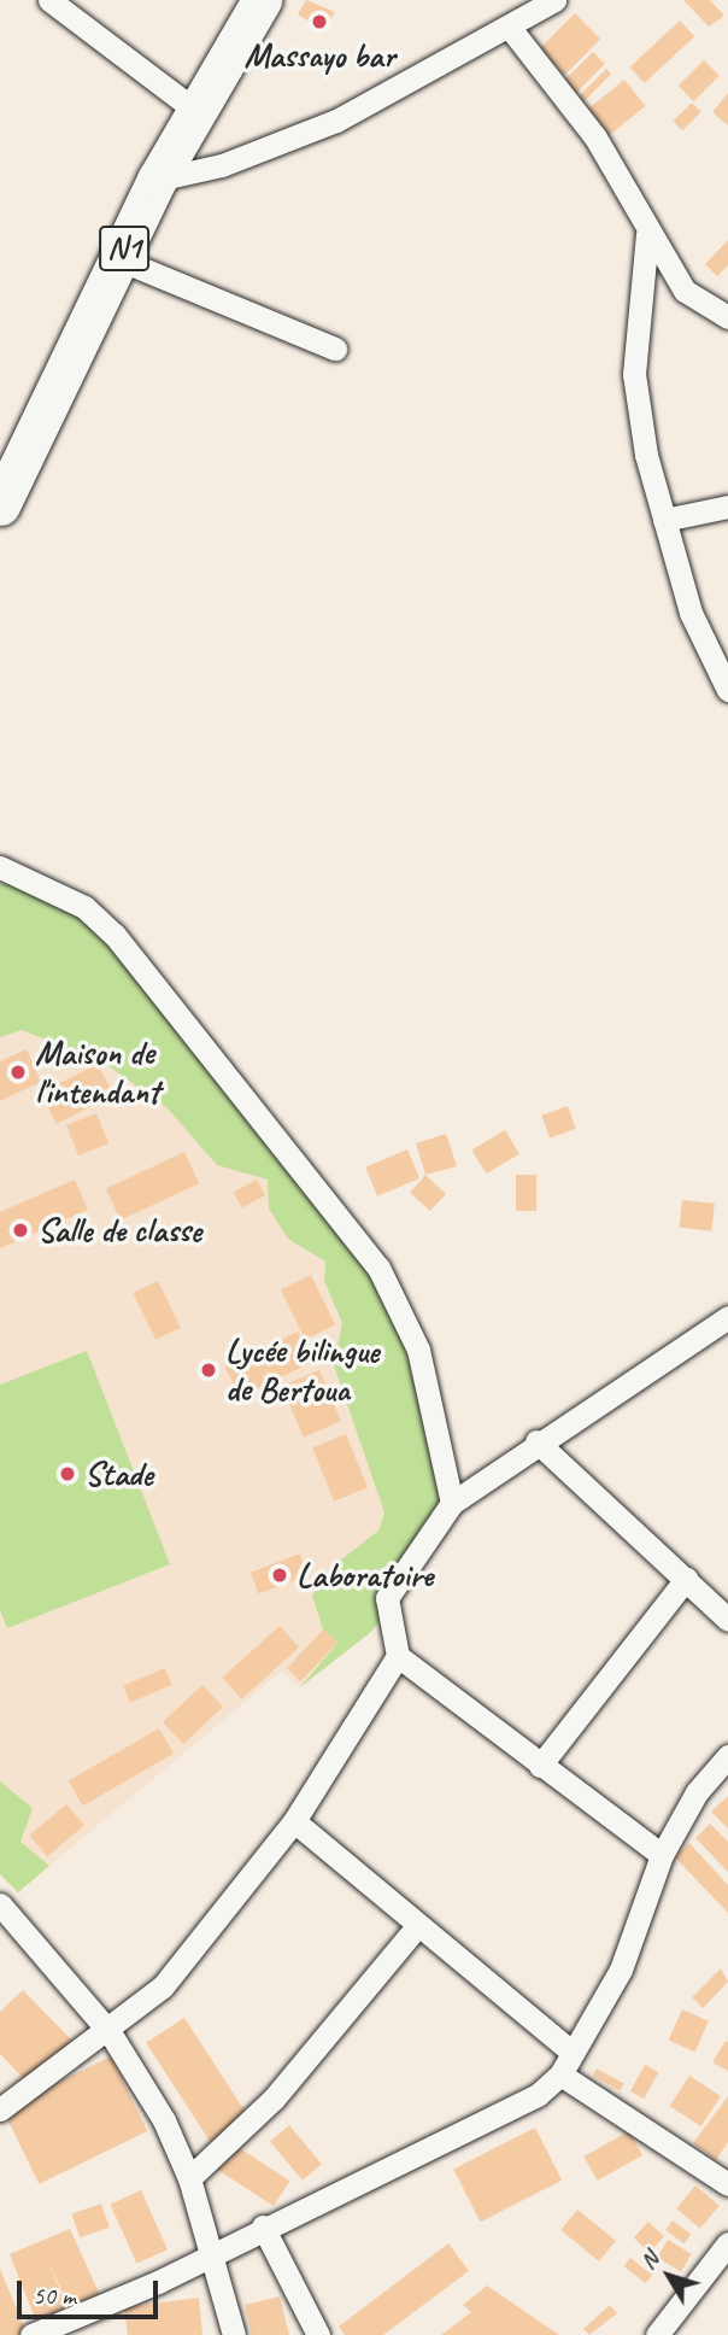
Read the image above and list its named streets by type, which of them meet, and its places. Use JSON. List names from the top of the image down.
{
  "streets": {
    "highway": ["N1"]
  },
  "places": [
    "Massayo bar",
    "Maison de l'intendant",
    "Salle de classe",
    "Lycée bilingue de Bertoua",
    "Stade",
    "Laboratoire"
  ],
  "scale_bar": "50 m",
  "north": "top left"
}
